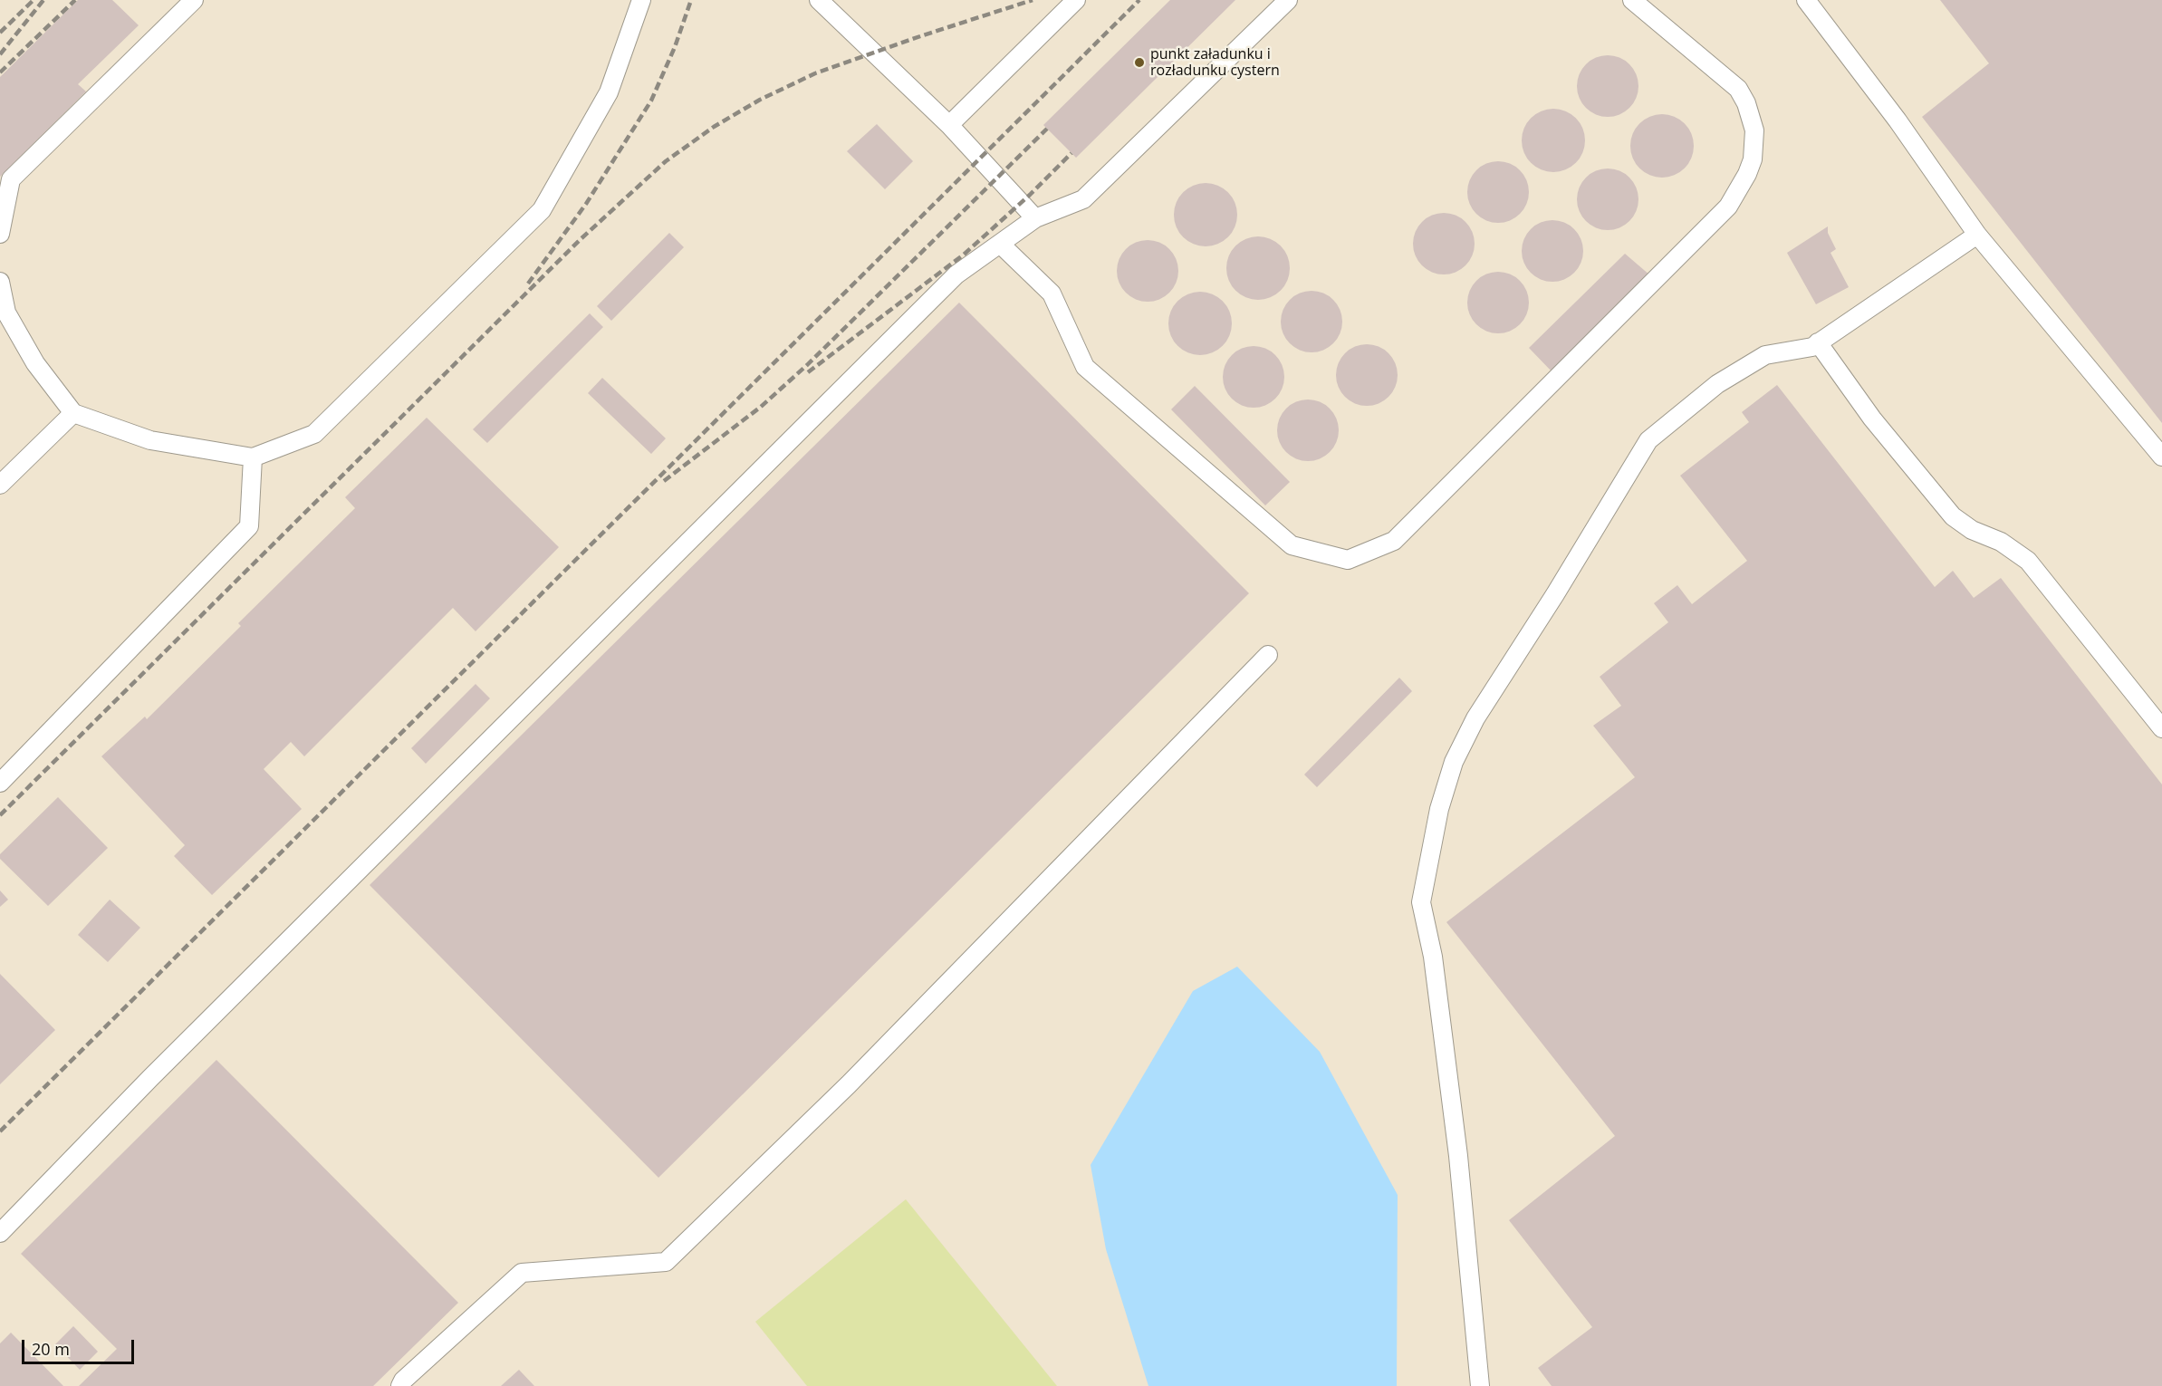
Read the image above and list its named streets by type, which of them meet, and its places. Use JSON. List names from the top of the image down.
{
  "places": ["punkt załadunku i rozładunku cystern"],
  "scale_bar": "20 m"
}
